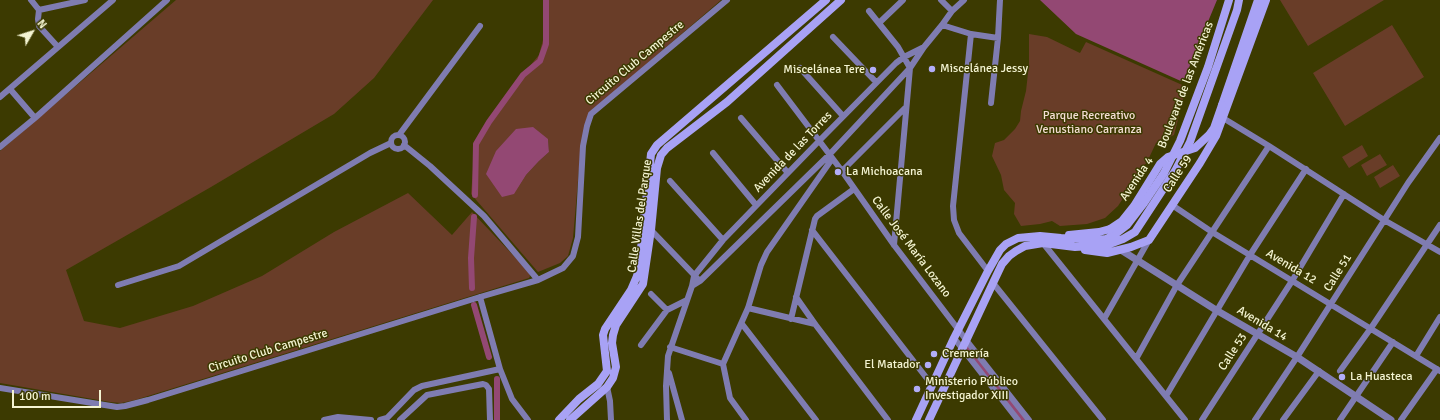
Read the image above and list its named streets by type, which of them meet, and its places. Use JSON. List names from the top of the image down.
{
  "streets": {
    "main road": [
      "Boulevard de las Américas",
      "Calle 59",
      "Avenida 4",
      "Calle Villas del Parque"
    ],
    "street": [
      "Circuito Club Campestre",
      "Avenida de las Torres",
      "Calle José María Lozano",
      "Avenida 12",
      "Calle 51",
      "Avenida 14",
      "Calle 53"
    ]
  },
  "crossings": [
    ["Boulevard de las Américas", "Avenida 4"],
    ["Boulevard de las Américas", "Calle José María Lozano"],
    ["Avenida de las Torres", "Calle José María Lozano"],
    ["Calle 59", "Avenida 12"],
    ["Calle 59", "Avenida 14"],
    ["Avenida 12", "Calle 51"],
    ["Avenida 12", "Calle 53"],
    ["Calle 51", "Avenida 14"],
    ["Avenida 14", "Calle 53"]
  ],
  "parks": ["Parque Recreativo Venustiano Carranza"],
  "places": [
    "Miscelánea Jessy",
    "Miscelánea Tere",
    "La Michoacana",
    "Cremería",
    "El Matador",
    "La Huasteca",
    "Ministerio Público Investigador XIII"
  ],
  "scale_bar": "100 m",
  "north": "top right"
}
